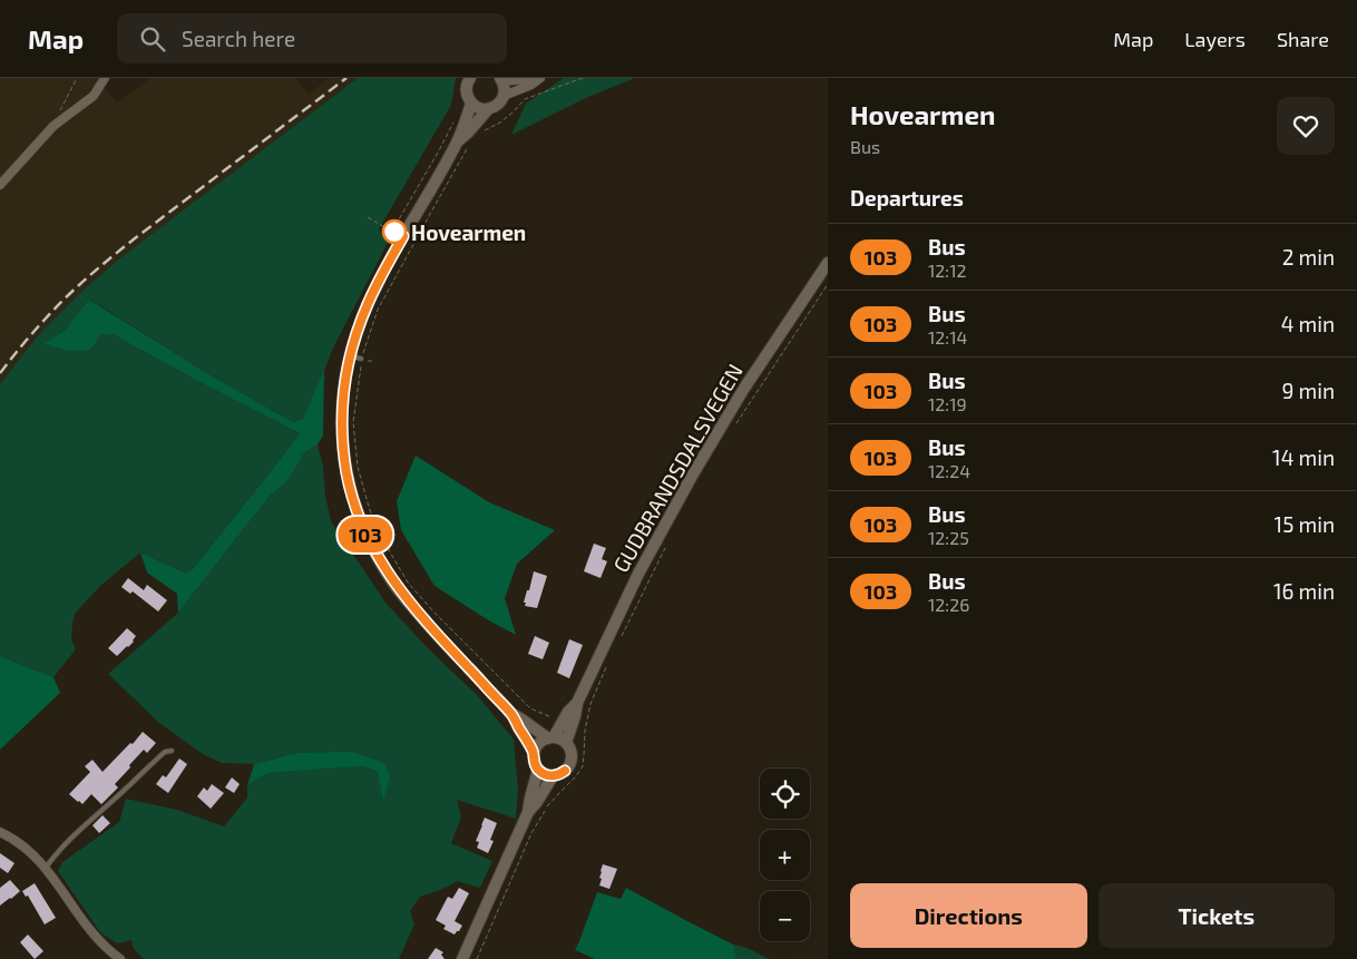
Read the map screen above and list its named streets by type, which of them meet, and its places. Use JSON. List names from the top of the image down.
{
  "streets": {
    "main road": ["GUDBRANDSDALSVEGEN"]
  },
  "places": ["Hovearmen"],
  "lines": ["bus line 103"],
  "page": {
    "header": "Map",
    "search": "Search here",
    "nav": ["Map", "Layers", "Share"],
    "on_map": "103",
    "heading": [
      ["Hovearmen", "Bus"],
      "Departures"
    ],
    "list": [
      {
        "mark": "103",
        "name": "Bus",
        "note": "12:12",
        "value": "2 min"
      },
      {
        "mark": "103",
        "name": "Bus",
        "note": "12:14",
        "value": "4 min"
      },
      {
        "mark": "103",
        "name": "Bus",
        "note": "12:19",
        "value": "9 min"
      },
      {
        "mark": "103",
        "name": "Bus",
        "note": "12:24",
        "value": "14 min"
      },
      {
        "mark": "103",
        "name": "Bus",
        "note": "12:25",
        "value": "15 min"
      },
      {
        "mark": "103",
        "name": "Bus",
        "note": "12:26",
        "value": "16 min"
      }
    ],
    "map_buttons": ["+", "−"],
    "buttons": ["Directions", "Tickets"]
  }
}
